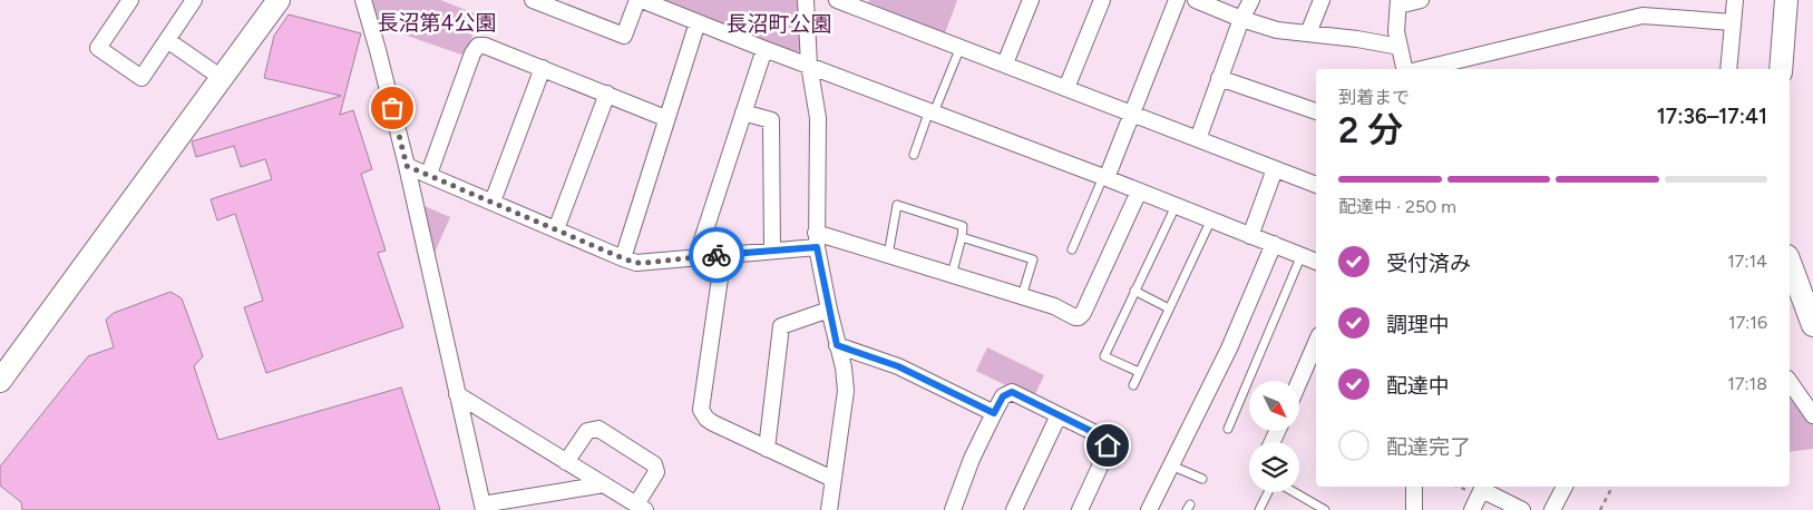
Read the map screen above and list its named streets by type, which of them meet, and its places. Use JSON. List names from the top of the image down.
{
  "parks": ["長沼第4公園", "長沼町公園"],
  "north": "bottom right",
  "page": {
    "heading": ["2 分", "到着まで", "17:36–17:41"],
    "bar": "配達中 · 250 m",
    "list": [
      ["受付済み", "17:14"],
      ["調理中", "17:16"],
      ["配達中", "17:18"],
      "配達完了"
    ]
  }
}
